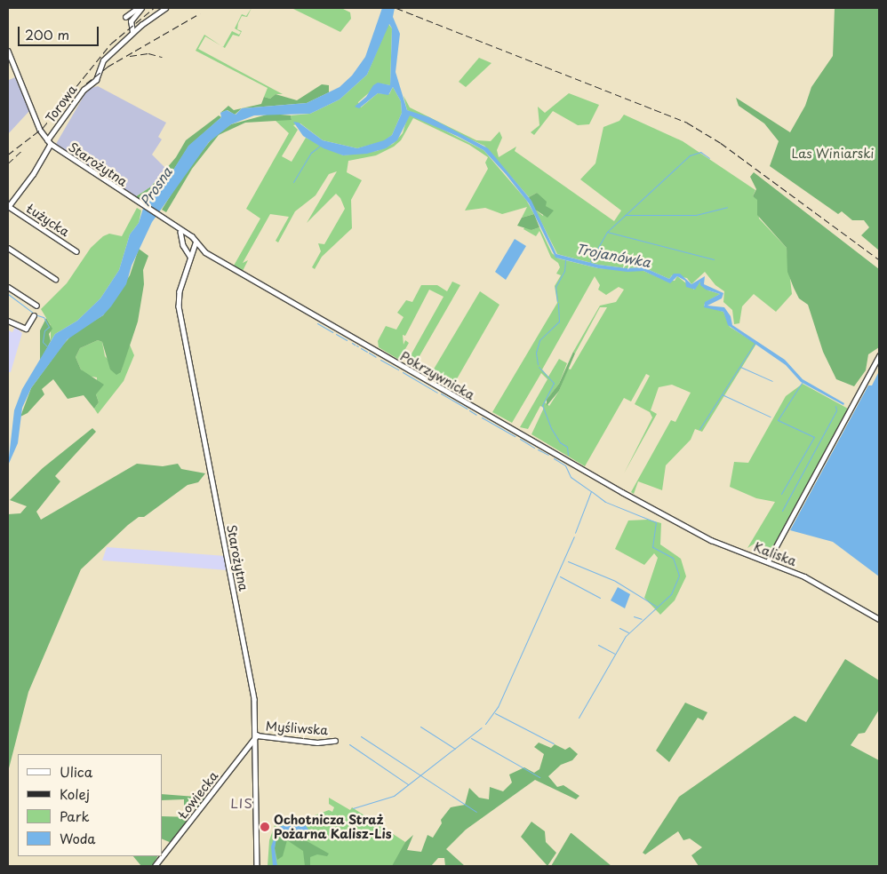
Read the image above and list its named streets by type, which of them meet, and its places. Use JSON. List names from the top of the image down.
{
  "streets": {
    "street": [
      "Torowa",
      "Starożytna",
      "Łużycka",
      "Pokrzywnicka",
      "Kaliska",
      "Myśliwska",
      "Łowiecka"
    ]
  },
  "crossings": [
    ["Torowa", "Starożytna"],
    ["Starożytna", "Pokrzywnicka"],
    ["Starożytna", "Myśliwska"],
    ["Starożytna", "Łowiecka"],
    ["Pokrzywnicka", "Kaliska"],
    ["Myśliwska", "Łowiecka"]
  ],
  "districts": ["LIS"],
  "water": ["Prosna", "Trojanówka"],
  "parks": ["Las Winiarski"],
  "places": ["Ochotnicza Straż Pożarna Kalisz-Lis"],
  "legend": [
    "Ulica",
    "Kolej",
    "Park",
    "Woda"
  ],
  "scale_bar": "200 m"
}
